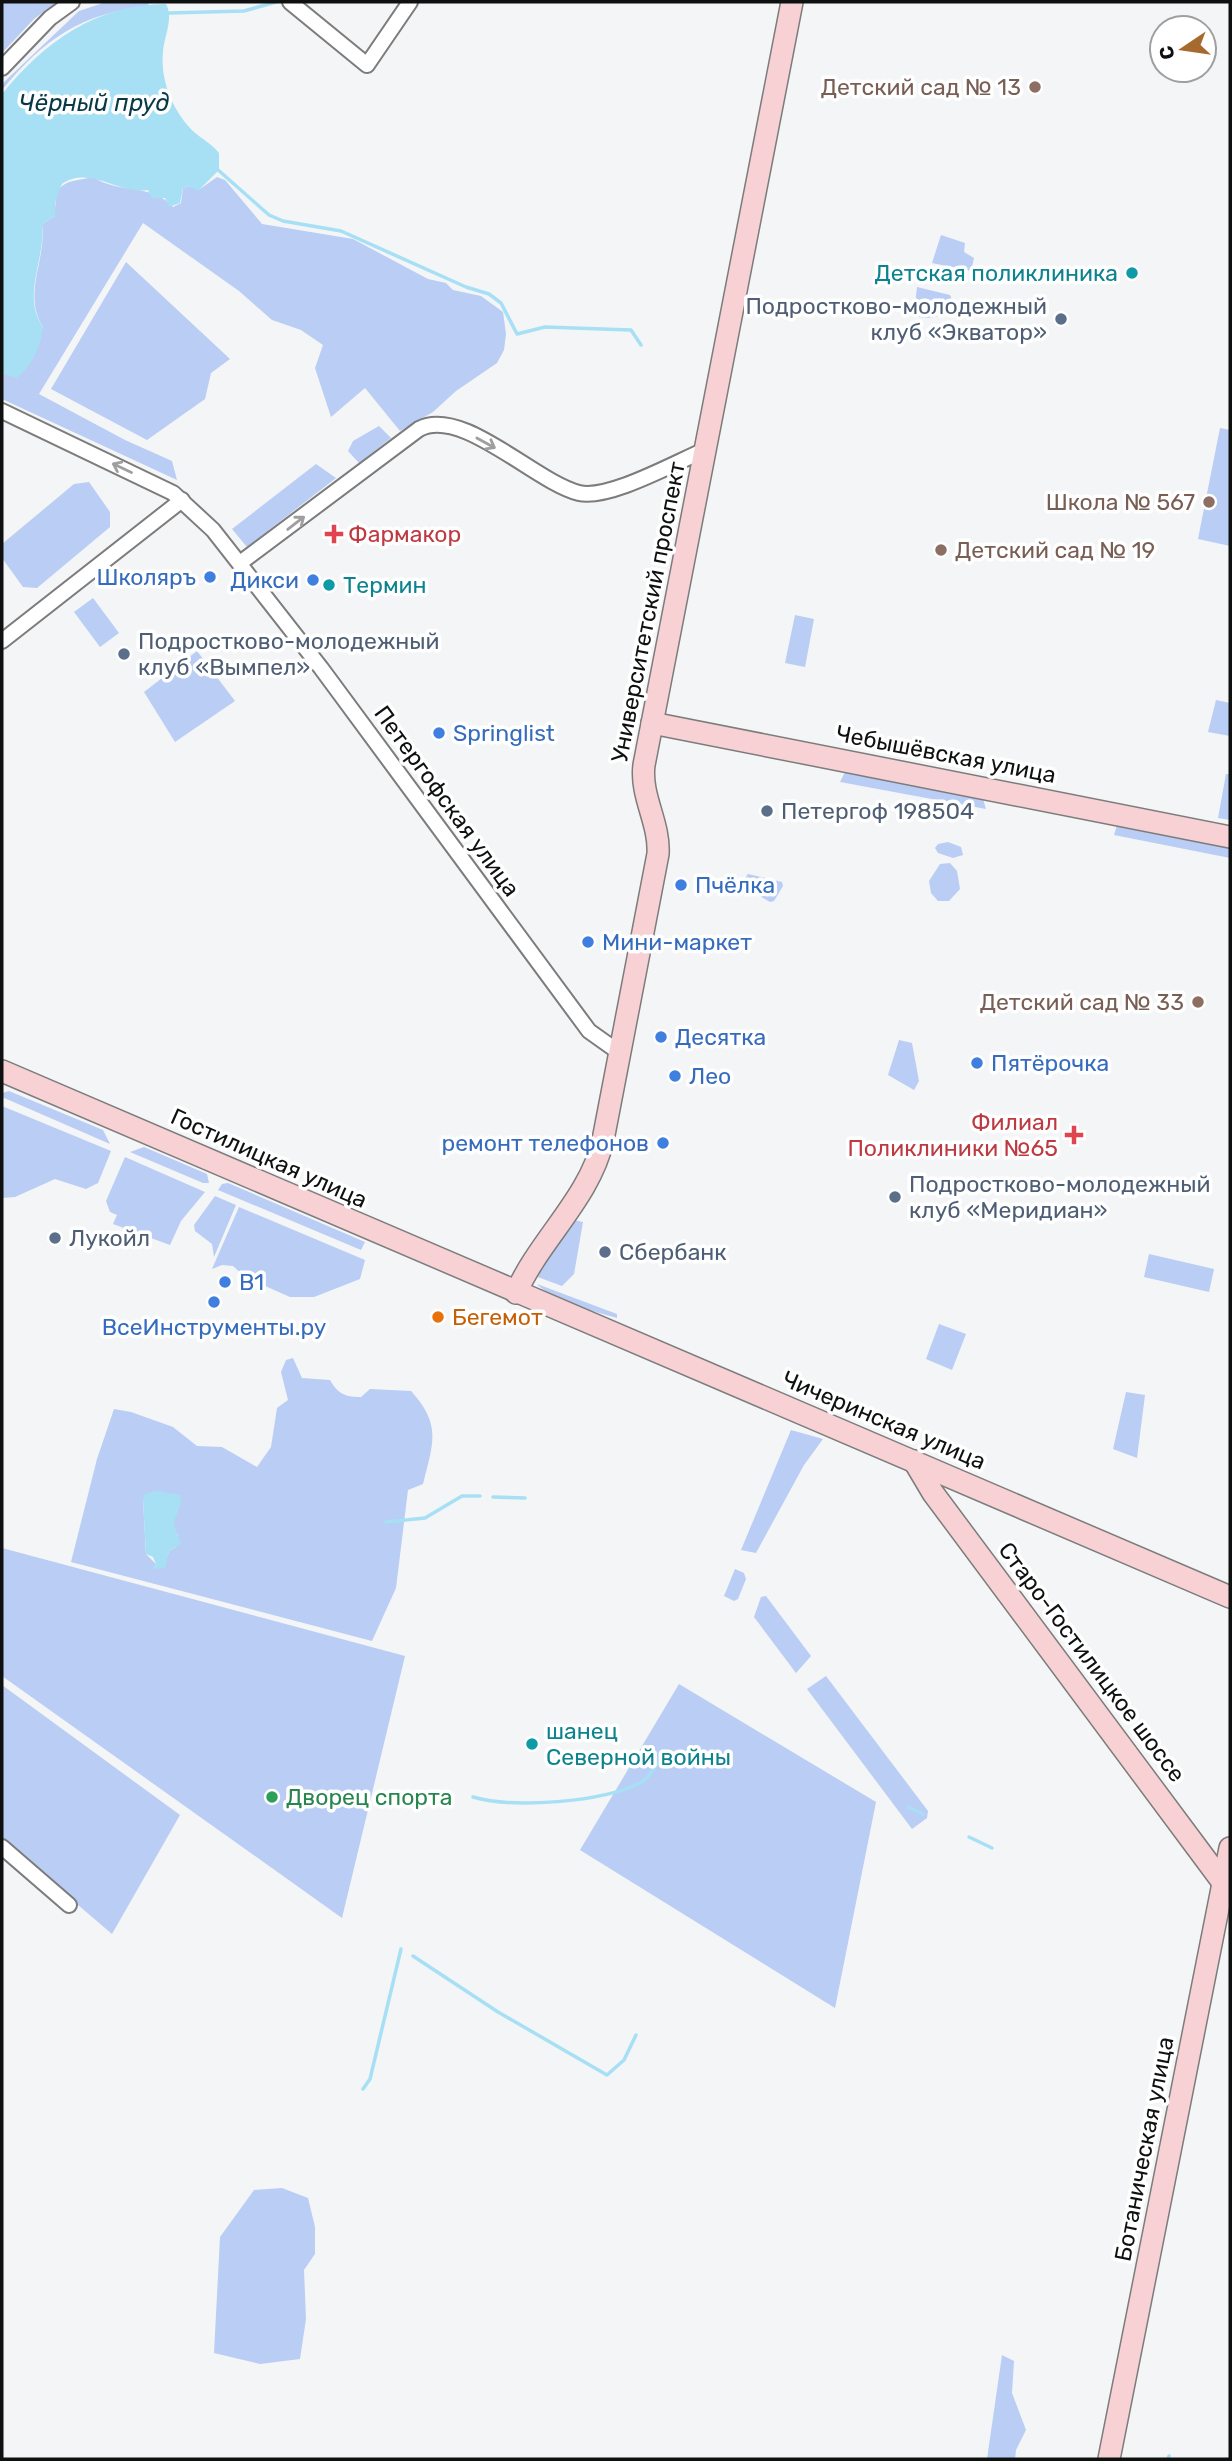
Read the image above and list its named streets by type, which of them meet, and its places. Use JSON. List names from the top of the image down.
{
  "streets": {
    "street": [
      "Университетский проспект",
      "Чебышёвская улица",
      "Петергофская улица",
      "Гостилицкая улица",
      "Чичеринская улица",
      "Старо-Гостилицкое шоссе",
      "Ботаническая улица"
    ]
  },
  "crossings": [
    ["Университетский проспект", "Чебышёвская улица"],
    ["Университетский проспект", "Петергофская улица"],
    ["Университетский проспект", "Гостилицкая улица"],
    ["Университетский проспект", "Чичеринская улица"],
    ["Гостилицкая улица", "Чичеринская улица"],
    ["Чичеринская улица", "Старо-Гостилицкое шоссе"],
    ["Старо-Гостилицкое шоссе", "Ботаническая улица"]
  ],
  "water": ["Чёрный пруд"],
  "places": {
    "other": [
      "Детский сад № 13",
      "Детская поликлиника",
      "Подростково-молодежный клуб «Экватор»",
      "Школа № 567",
      "Детский сад № 19",
      "Школяръ",
      "Дикси",
      "Термин",
      "Подростково-молодежный клуб «Вымпел»",
      "Springlist",
      "Петергоф 198504",
      "Пчёлка",
      "Мини-маркет",
      "Детский сад № 33",
      "Десятка",
      "Пятёрочка",
      "Лео",
      "ремонт телефонов",
      "Подростково-молодежный клуб «Меридиан»",
      "Лукойл",
      "Сбербанк",
      "В1",
      "ВсеИнструменты.ру",
      "Бегемот",
      "шанец Северной войны",
      "Дворец спорта"
    ],
    "health": ["Фармакор", "Филиал Поликлиники №65"]
  },
  "north": "left"
}
